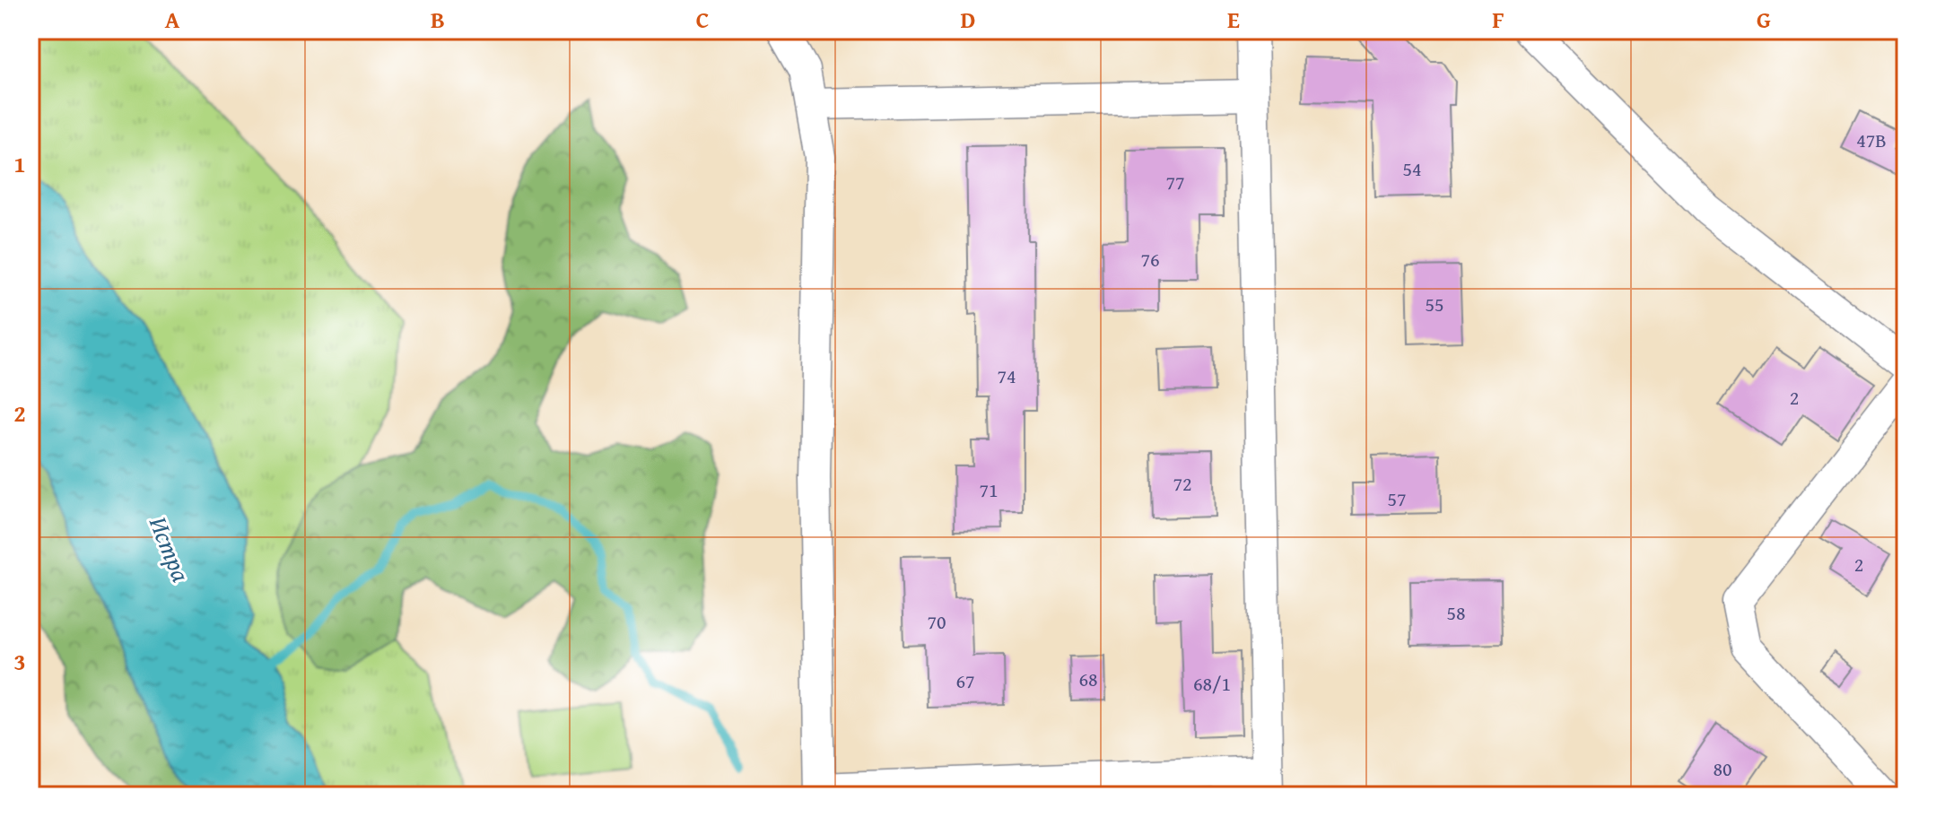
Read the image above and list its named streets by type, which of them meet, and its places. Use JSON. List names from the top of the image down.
{
  "water": ["Истра"],
  "house_numbers": [
    "47В",
    "54",
    "77",
    "76",
    "55",
    "74",
    "2",
    "72",
    "71",
    "57",
    "2",
    "58",
    "70",
    "68",
    "67",
    "68/1",
    "80"
  ],
  "grid": {
    "columns": [
      "A",
      "B",
      "C",
      "D",
      "E",
      "F",
      "G"
    ],
    "rows": ["1", "2", "3"]
  }
}
